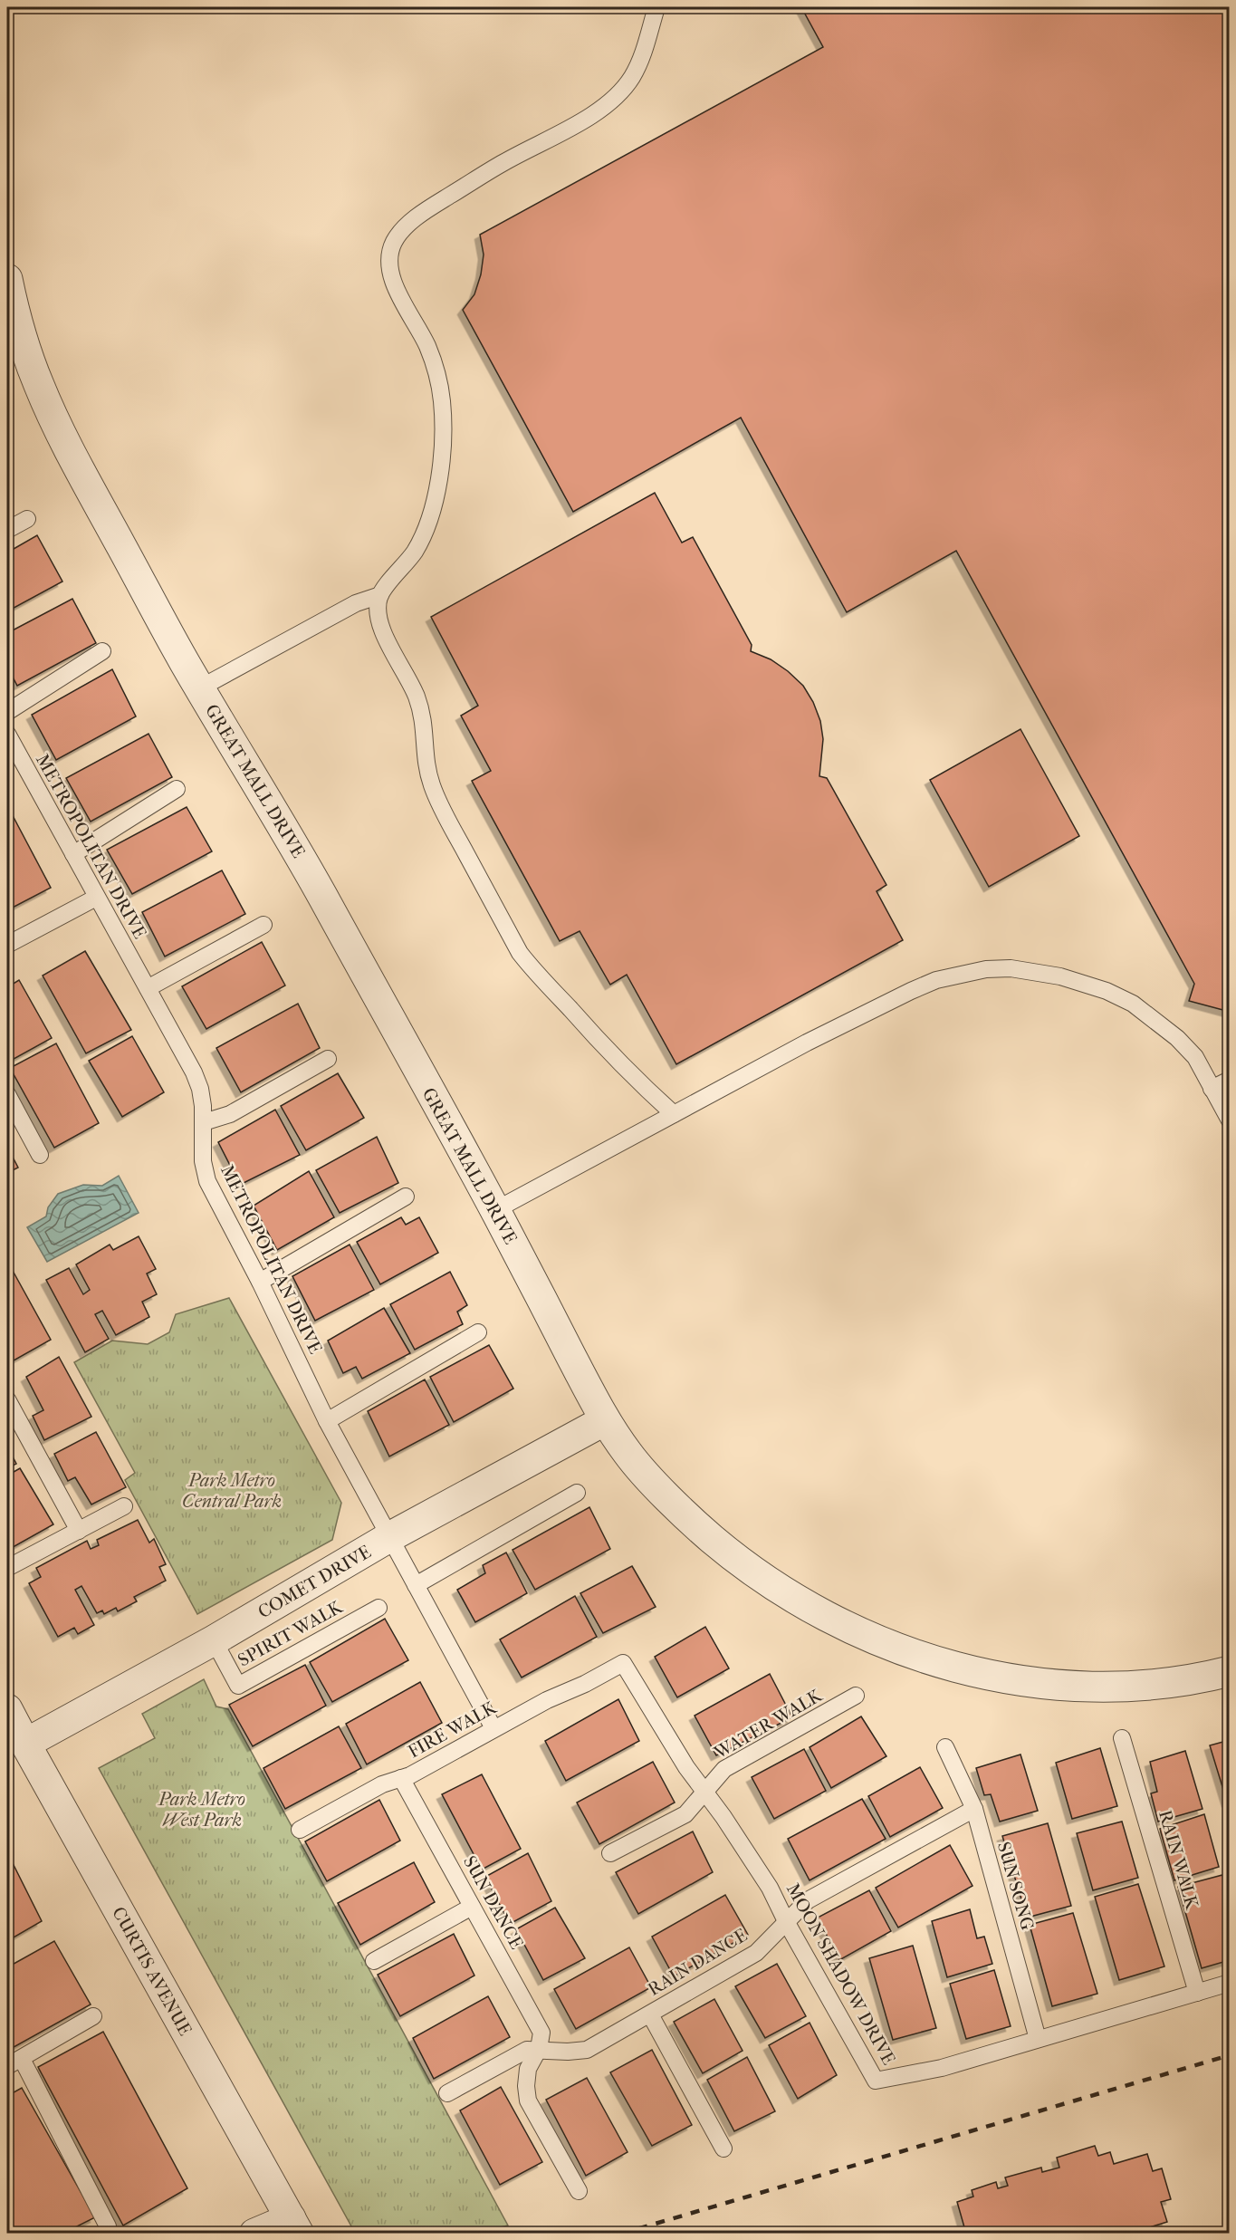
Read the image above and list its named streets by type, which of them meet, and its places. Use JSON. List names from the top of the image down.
{
  "streets": {
    "street": ["GREAT MALL DRIVE", "COMET DRIVE", "CURTIS AVENUE"],
    "lane": [
      "METROPOLITAN DRIVE",
      "SPIRIT WALK",
      "WATER WALK",
      "FIRE WALK",
      "RAIN WALK",
      "SUN SONG",
      "SUN DANCE",
      "RAIN DANCE",
      "MOON SHADOW DRIVE"
    ]
  },
  "crossings": [
    ["GREAT MALL DRIVE", "COMET DRIVE"],
    ["METROPOLITAN DRIVE", "COMET DRIVE"],
    ["METROPOLITAN DRIVE", "FIRE WALK"],
    ["COMET DRIVE", "SPIRIT WALK"],
    ["COMET DRIVE", "CURTIS AVENUE"],
    ["WATER WALK", "MOON SHADOW DRIVE"],
    ["FIRE WALK", "SUN DANCE"],
    ["FIRE WALK", "MOON SHADOW DRIVE"],
    ["RAIN WALK", "MOON SHADOW DRIVE"],
    ["SUN SONG", "RAIN DANCE"],
    ["SUN SONG", "MOON SHADOW DRIVE"],
    ["SUN DANCE", "RAIN DANCE"],
    ["RAIN DANCE", "MOON SHADOW DRIVE"]
  ],
  "parks": ["Park Metro Central Park", "Park Metro West Park"]
}
